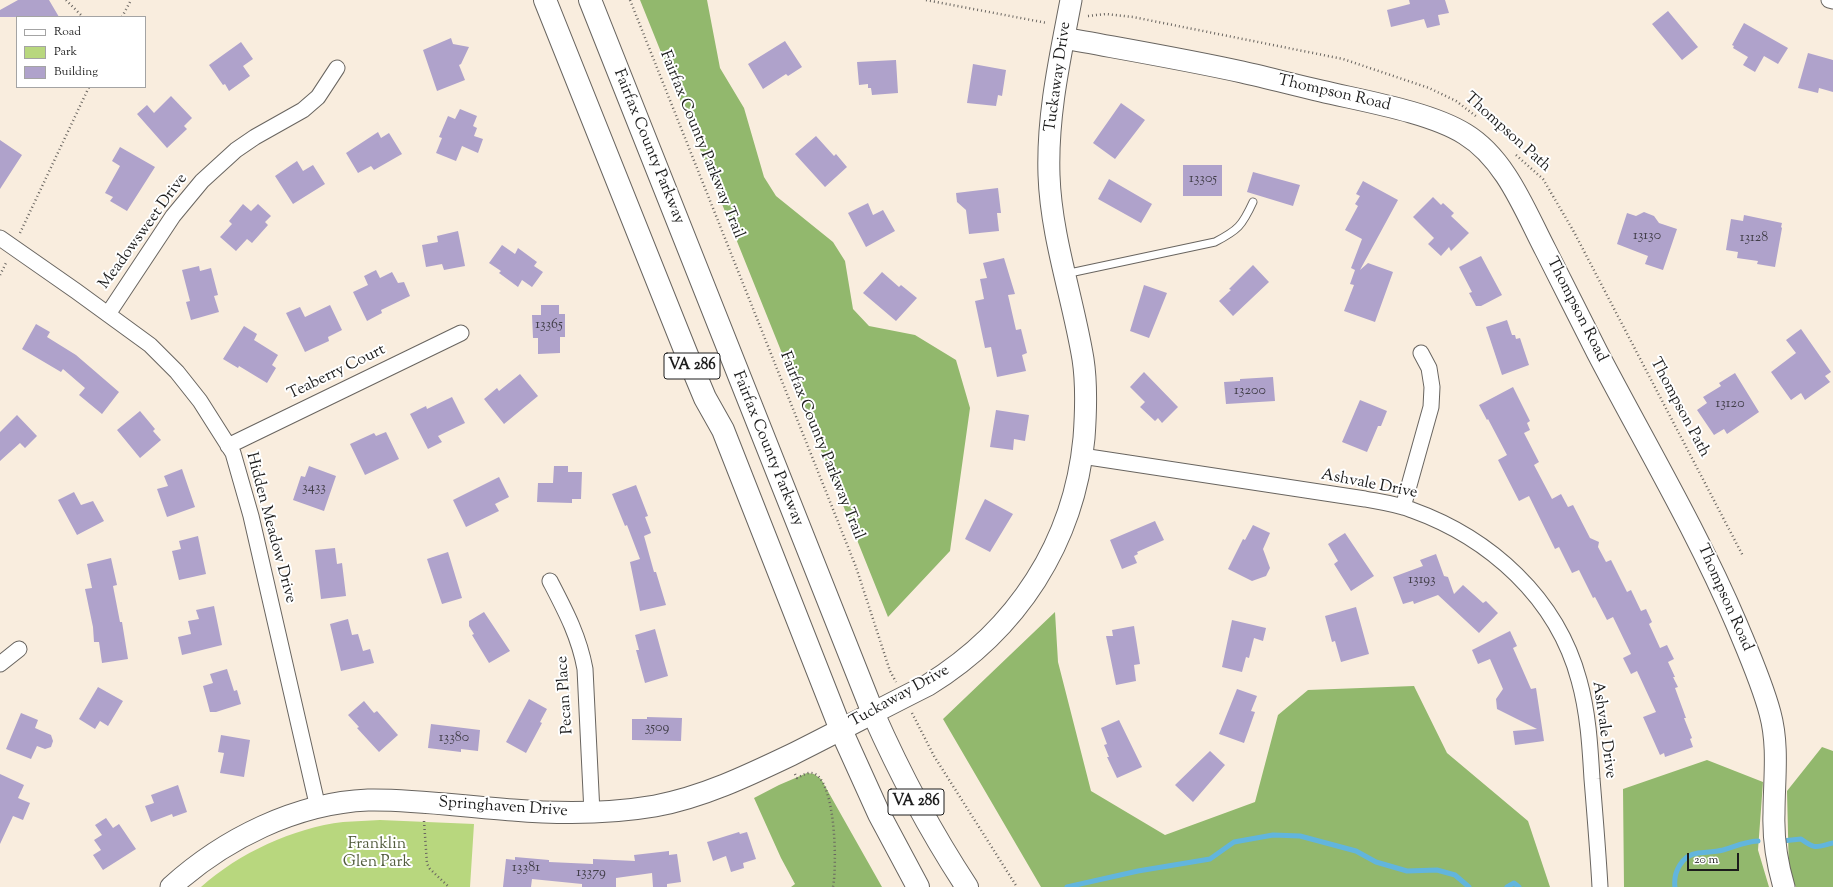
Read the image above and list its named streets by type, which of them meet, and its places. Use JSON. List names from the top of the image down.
{
  "streets": {
    "highway": ["Fairfax County Parkway", "VA 286"],
    "street": [
      "Tuckaway Drive",
      "Thompson Road",
      "Meadowsweet Drive",
      "Teaberry Court",
      "Ashvale Drive",
      "Hidden Meadow Drive",
      "Pecan Place",
      "Springhaven Drive"
    ],
    "path": ["Thompson Path", "Fairfax County Parkway Trail"]
  },
  "crossings": [
    ["Tuckaway Drive", "Thompson Road"],
    ["Tuckaway Drive", "Thompson Path"],
    ["Tuckaway Drive", "Fairfax County Parkway Trail"],
    ["Tuckaway Drive", "Fairfax County Parkway"],
    ["Tuckaway Drive", "Ashvale Drive"],
    ["Tuckaway Drive", "Springhaven Drive"],
    ["Thompson Road", "Thompson Path"],
    ["Fairfax County Parkway", "Springhaven Drive"],
    ["Meadowsweet Drive", "Hidden Meadow Drive"],
    ["Teaberry Court", "Hidden Meadow Drive"],
    ["Hidden Meadow Drive", "Springhaven Drive"],
    ["Pecan Place", "Springhaven Drive"]
  ],
  "parks": ["Franklin Glen Park"],
  "house_numbers": [
    "13305",
    "13130",
    "13128",
    "13365",
    "13200",
    "13120",
    "3433",
    "13193",
    "3509",
    "13380",
    "13381",
    "13379"
  ],
  "legend": ["Road", "Park", "Building"],
  "scale_bar": "20 m"
}
